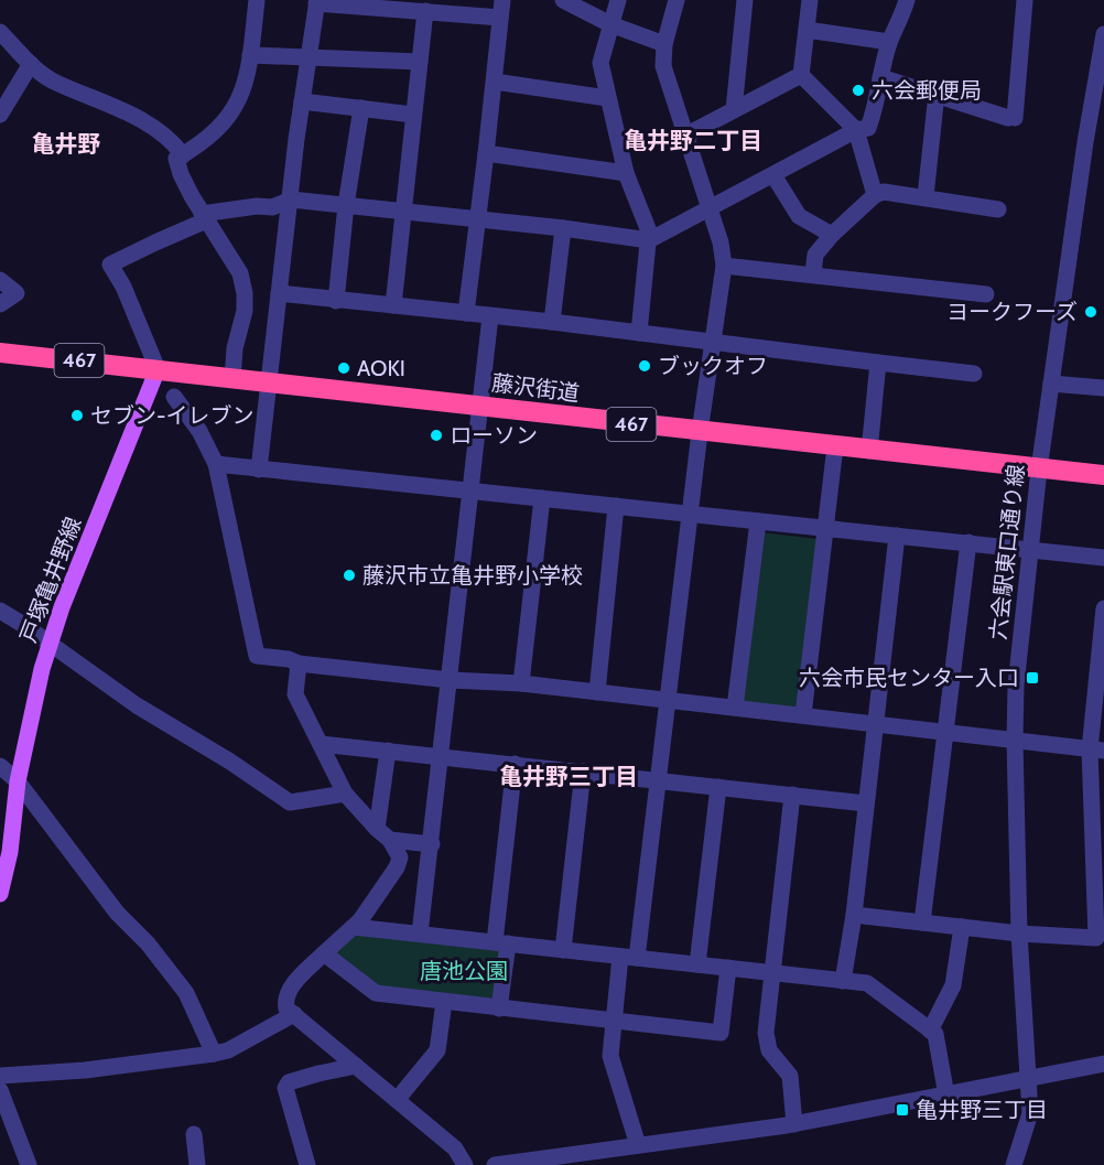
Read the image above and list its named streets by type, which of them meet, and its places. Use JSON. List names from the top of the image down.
{
  "streets": {
    "highway": ["467", "藤沢街道"],
    "main road": ["戸塚亀井野線"],
    "street": ["六会駅東口通り線"]
  },
  "crossings": [
    ["藤沢街道", "六会駅東口通り線"],
    ["藤沢街道", "戸塚亀井野線"]
  ],
  "districts": ["亀井野二丁目", "亀井野", "亀井野三丁目"],
  "parks": ["唐池公園"],
  "places": {
    "other": [
      "六会郵便局",
      "ヨークフーズ",
      "ブックオフ",
      "AOKI",
      "セブン-イレブン",
      "ローソン",
      "藤沢市立亀井野小学校"
    ],
    "transit": ["六会市民センター入口", "亀井野三丁目"]
  }
}
